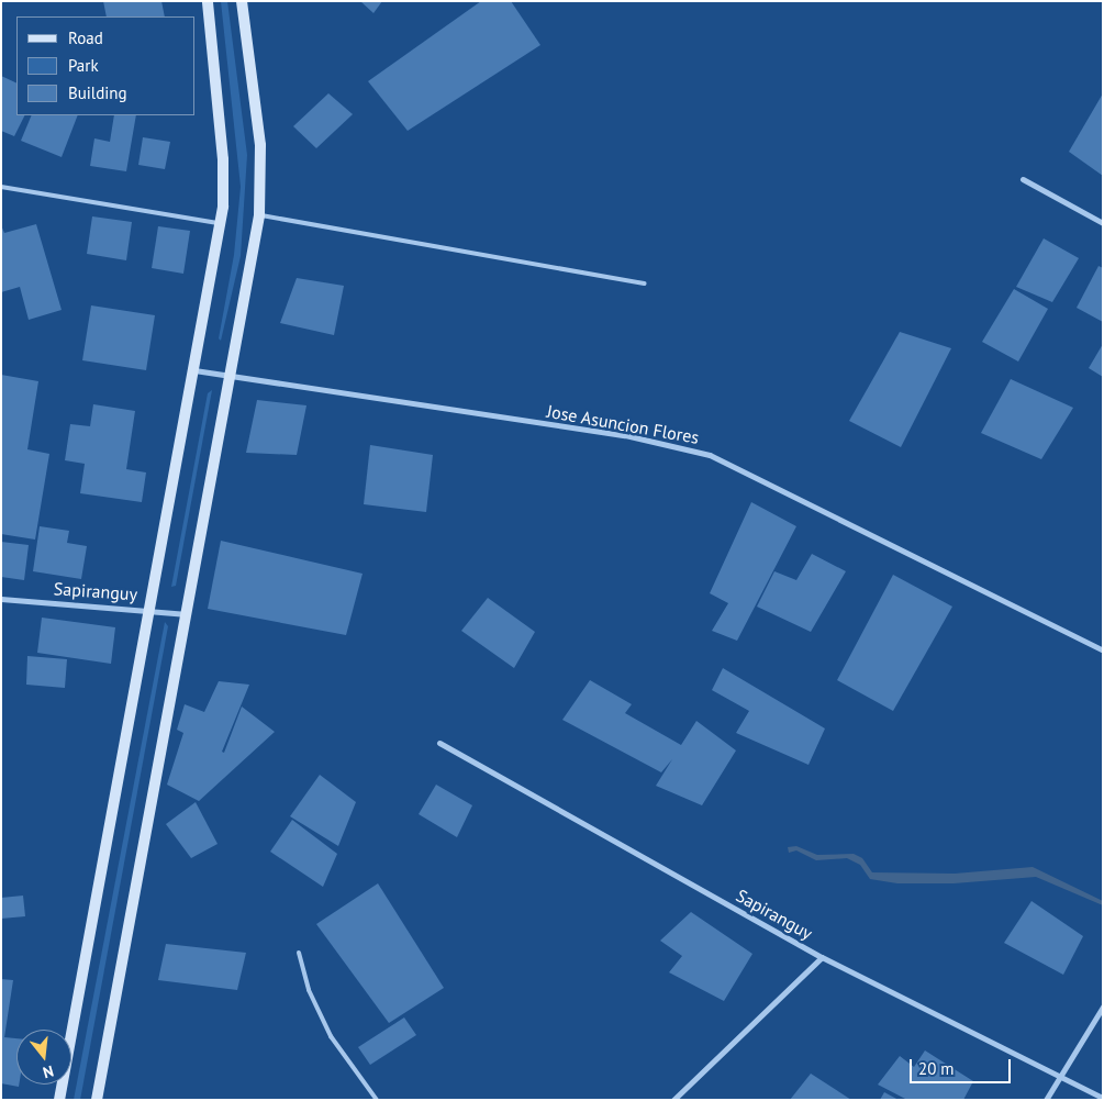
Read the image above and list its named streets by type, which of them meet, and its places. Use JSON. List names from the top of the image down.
{
  "streets": {
    "street": ["Jose Asuncion Flores", "Sapiranguy"]
  },
  "legend": ["Road", "Park", "Building"],
  "scale_bar": "20 m",
  "north": "bottom"
}
